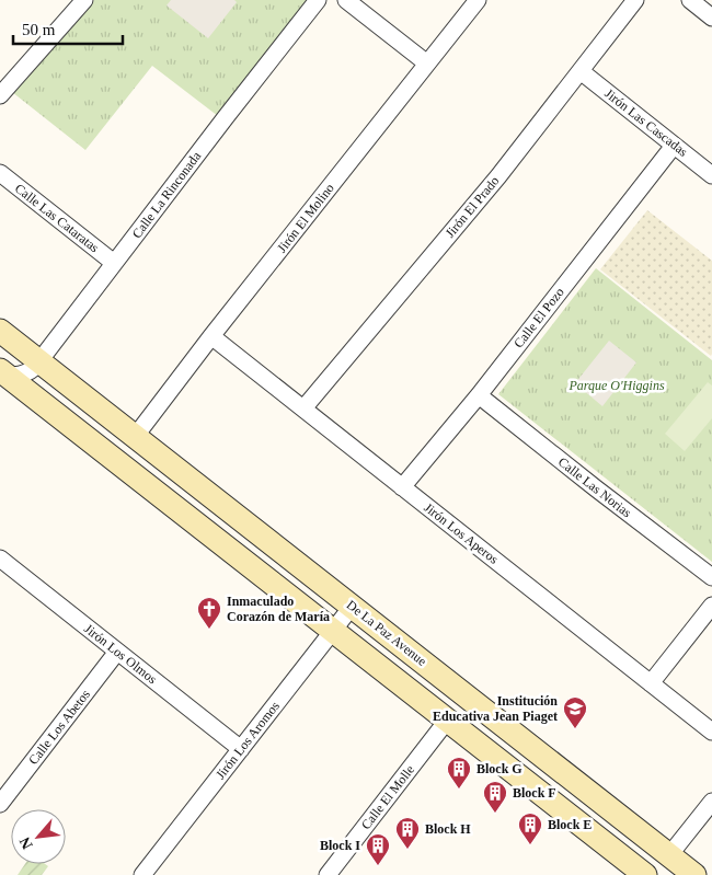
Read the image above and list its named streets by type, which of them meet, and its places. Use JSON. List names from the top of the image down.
{
  "streets": {
    "street": [
      "Jirón Las Cascadas",
      "Calle La Rinconada",
      "Jirón El Prado",
      "Calle Las Cataratas",
      "Jirón El Molino",
      "Calle El Pozo",
      "Calle Las Norias",
      "Jirón Los Aperos",
      "De La Paz Avenue",
      "Jirón Los Olmos",
      "Calle Los Abetos",
      "Jirón Los Aromos",
      "Calle El Molle"
    ]
  },
  "crossings": [
    ["Jirón Las Cascadas", "Jirón El Prado"],
    ["Jirón Las Cascadas", "Calle El Pozo"],
    ["Calle La Rinconada", "Calle Las Cataratas"],
    ["Calle La Rinconada", "De La Paz Avenue"],
    ["Jirón El Prado", "Jirón Los Aperos"],
    ["Jirón El Molino", "Jirón Los Aperos"],
    ["Jirón El Molino", "De La Paz Avenue"],
    ["Calle El Pozo", "Calle Las Norias"],
    ["Calle El Pozo", "Jirón Los Aperos"],
    ["De La Paz Avenue", "Jirón Los Aromos"],
    ["Jirón Los Olmos", "Calle Los Abetos"],
    ["Jirón Los Olmos", "Jirón Los Aromos"]
  ],
  "parks": ["Parque O'Higgins"],
  "places": {
    "church": ["Inmaculado Corazón de María"],
    "school or university": ["Institución Educativa Jean Piaget"],
    "building": [
      "Block G",
      "Block F",
      "Block E",
      "Block H",
      "Block I"
    ]
  },
  "scale_bar": "50 m",
  "north": "bottom left"
}
